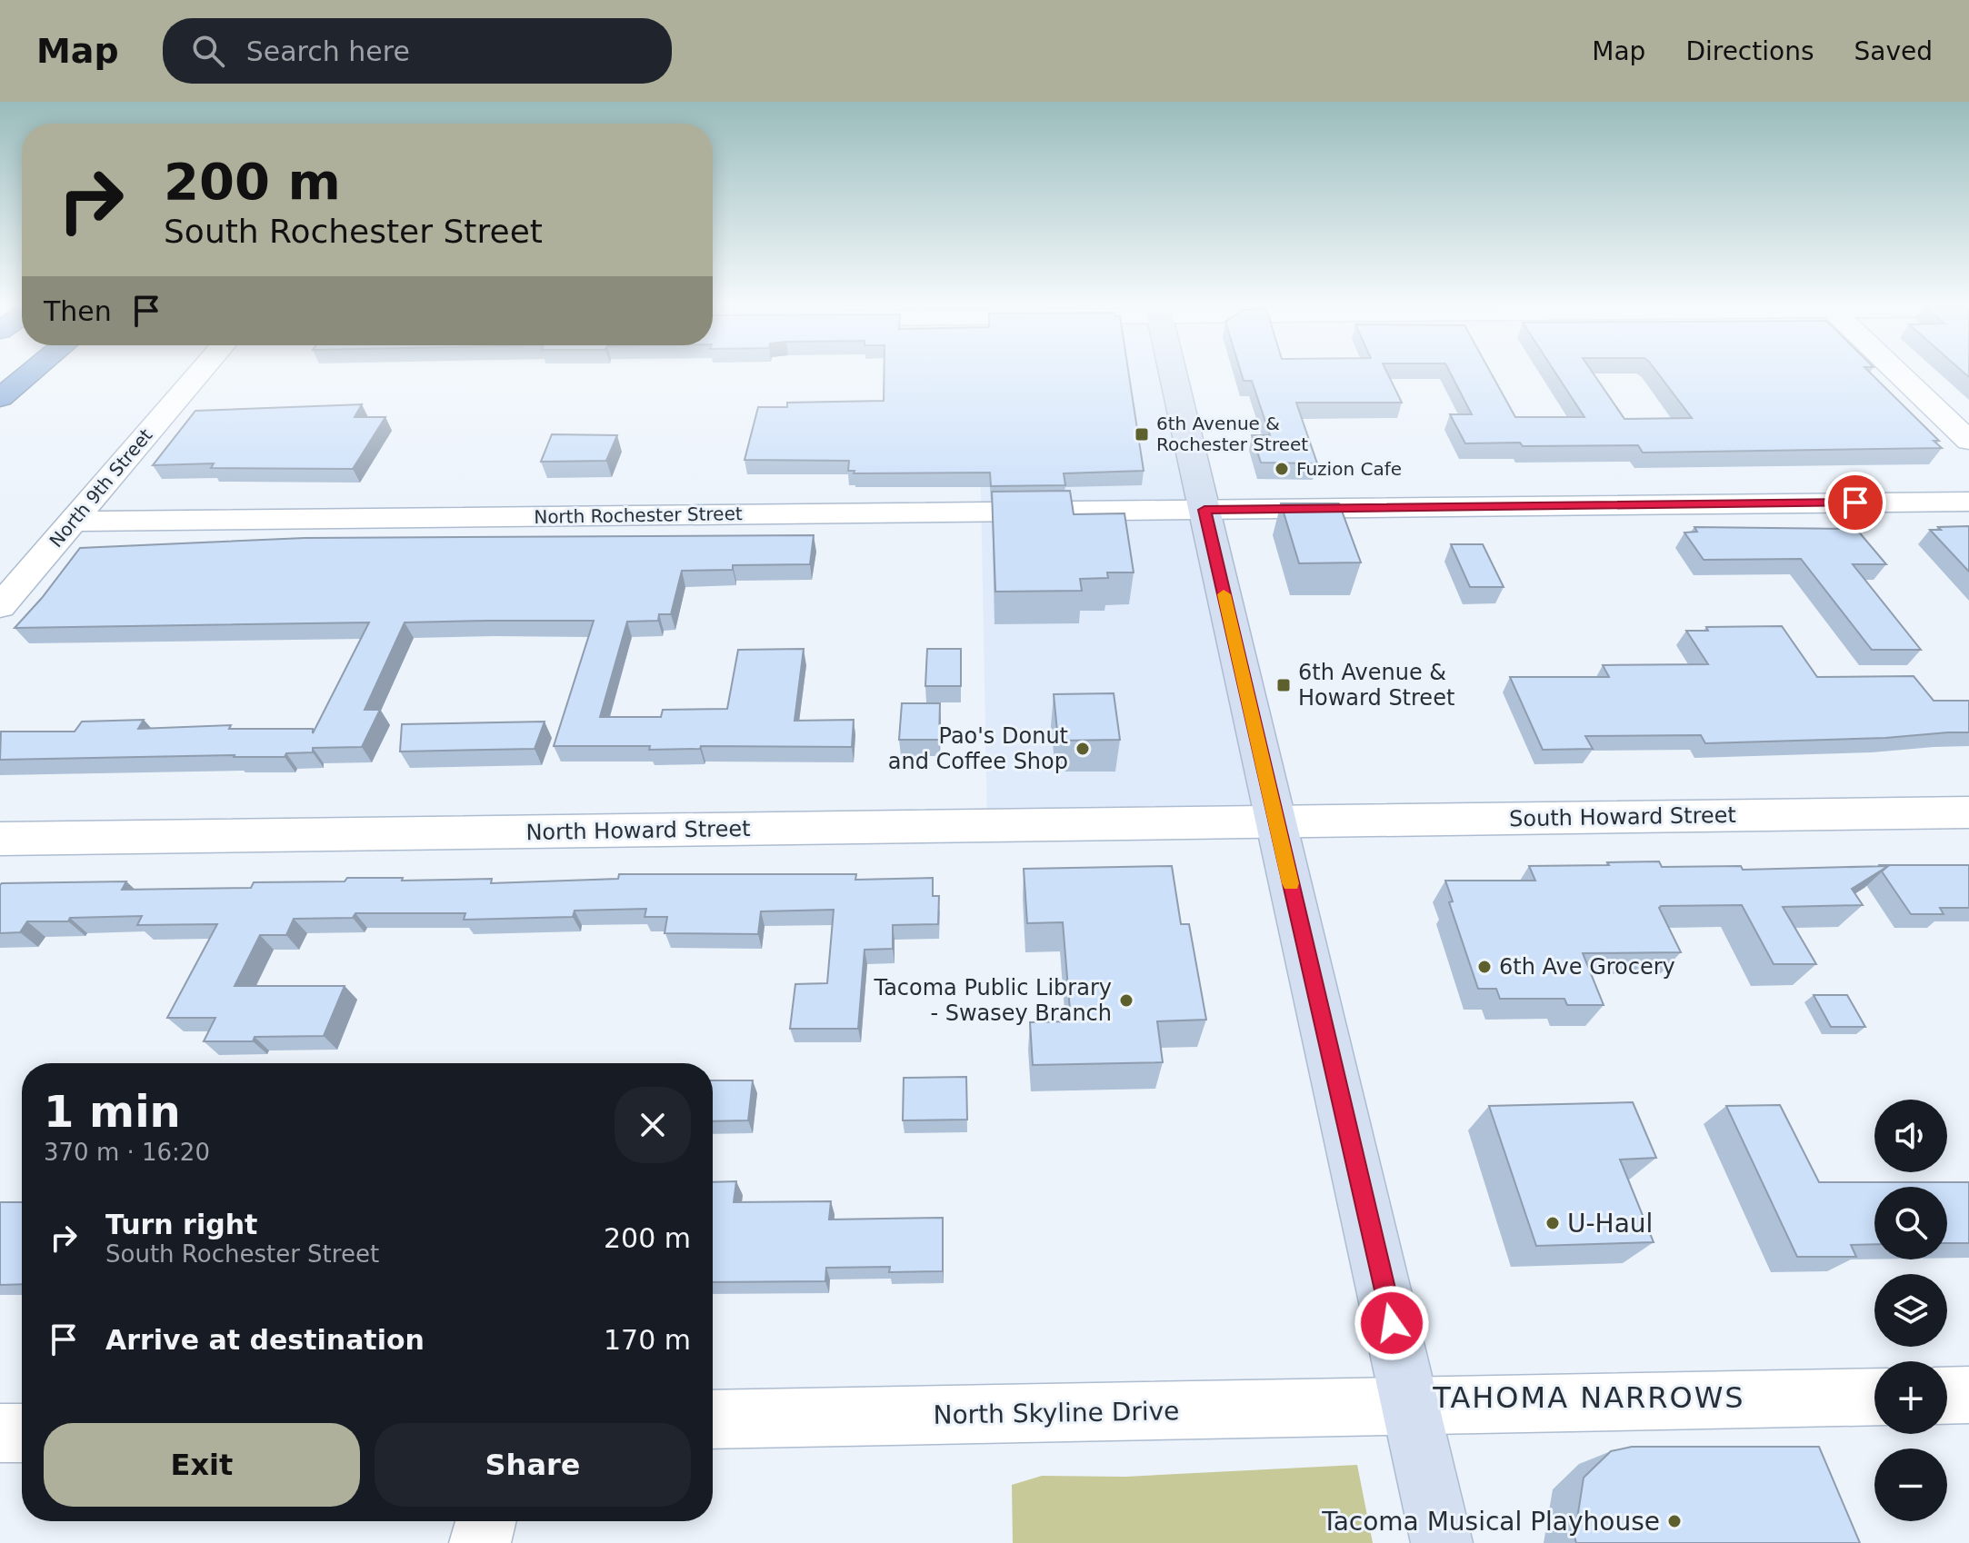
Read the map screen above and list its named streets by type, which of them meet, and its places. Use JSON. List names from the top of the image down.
{
  "streets": {
    "street": [
      "North 9th Street",
      "North Rochester Street",
      "South Howard Street",
      "North Howard Street",
      "North Skyline Drive"
    ]
  },
  "crossings": [
    ["North 9th Street", "North Rochester Street"],
    ["South Howard Street", "North Howard Street"]
  ],
  "districts": ["TAHOMA NARROWS"],
  "places": {
    "transit": ["6th Avenue & Rochester Street", "6th Avenue & Howard Street"],
    "other": [
      "Fuzion Cafe",
      "Pao's Donut and Coffee Shop",
      "6th Ave Grocery",
      "Tacoma Public Library - Swasey Branch",
      "U-Haul",
      "Tacoma Musical Playhouse"
    ]
  },
  "page": {
    "header": "Map",
    "search": "Search here",
    "nav": ["Map", "Directions", "Saved"],
    "turn": ["200 m", "South Rochester Street"],
    "then": "Then",
    "heading": ["1 min", "370 m · 16:20"],
    "map_buttons": ["+", "−"],
    "list": [
      {
        "name": "Turn right",
        "note": "South Rochester Street",
        "value": "200 m"
      },
      {
        "name": "Arrive at destination",
        "value": "170 m"
      }
    ],
    "buttons": ["Exit", "Share"]
  }
}
